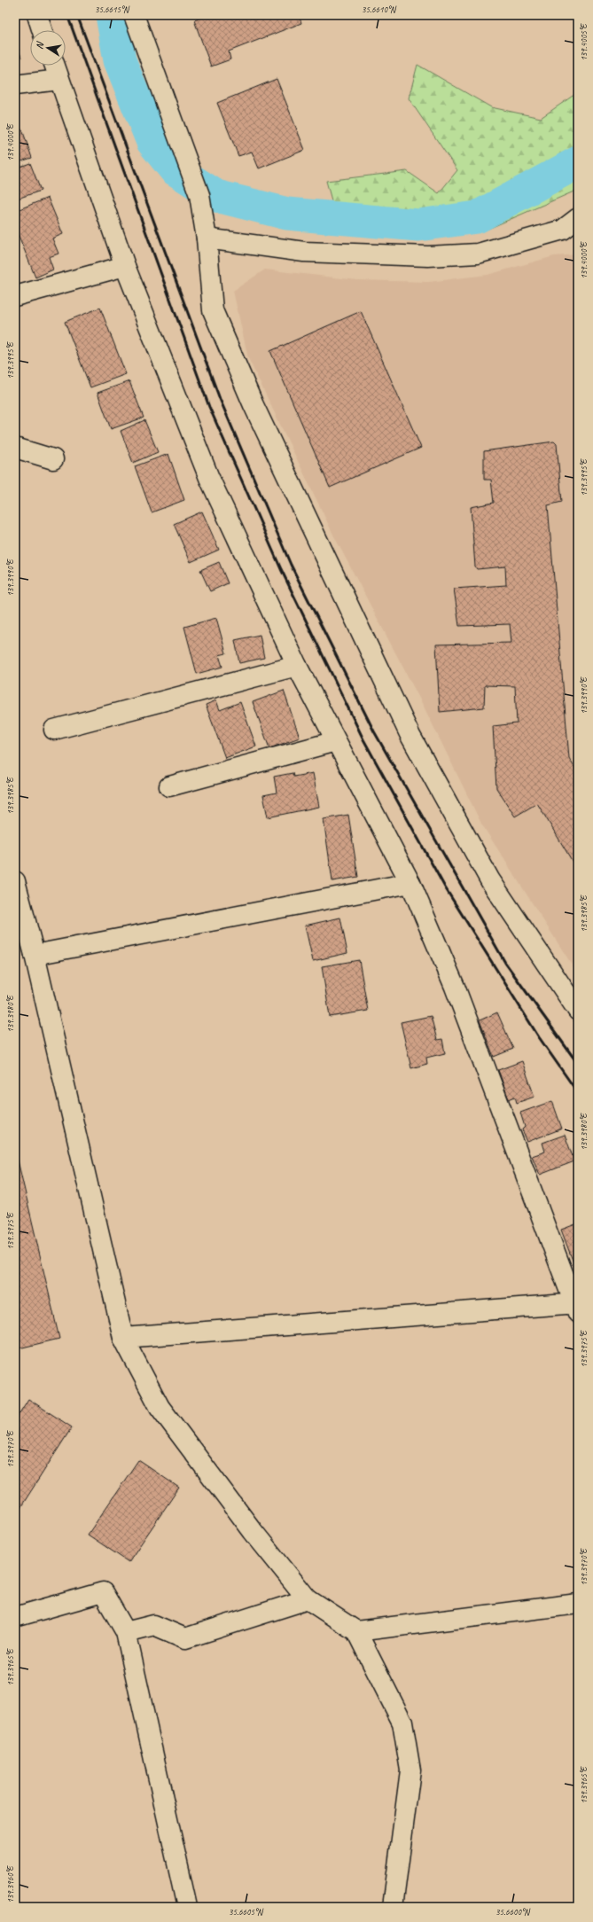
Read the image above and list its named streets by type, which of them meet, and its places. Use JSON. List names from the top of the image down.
{
  "north": "left",
  "coordinates": [
    "35.6615°N",
    "35.6610°N",
    "139.4005°E",
    "139.4000°E",
    "139.3995°E",
    "139.3990°E",
    "139.3985°E",
    "139.3980°E",
    "139.3975°E",
    "139.3970°E",
    "139.3965°E",
    "139.3960°E",
    "35.6605°N",
    "35.6600°N"
  ]
}
